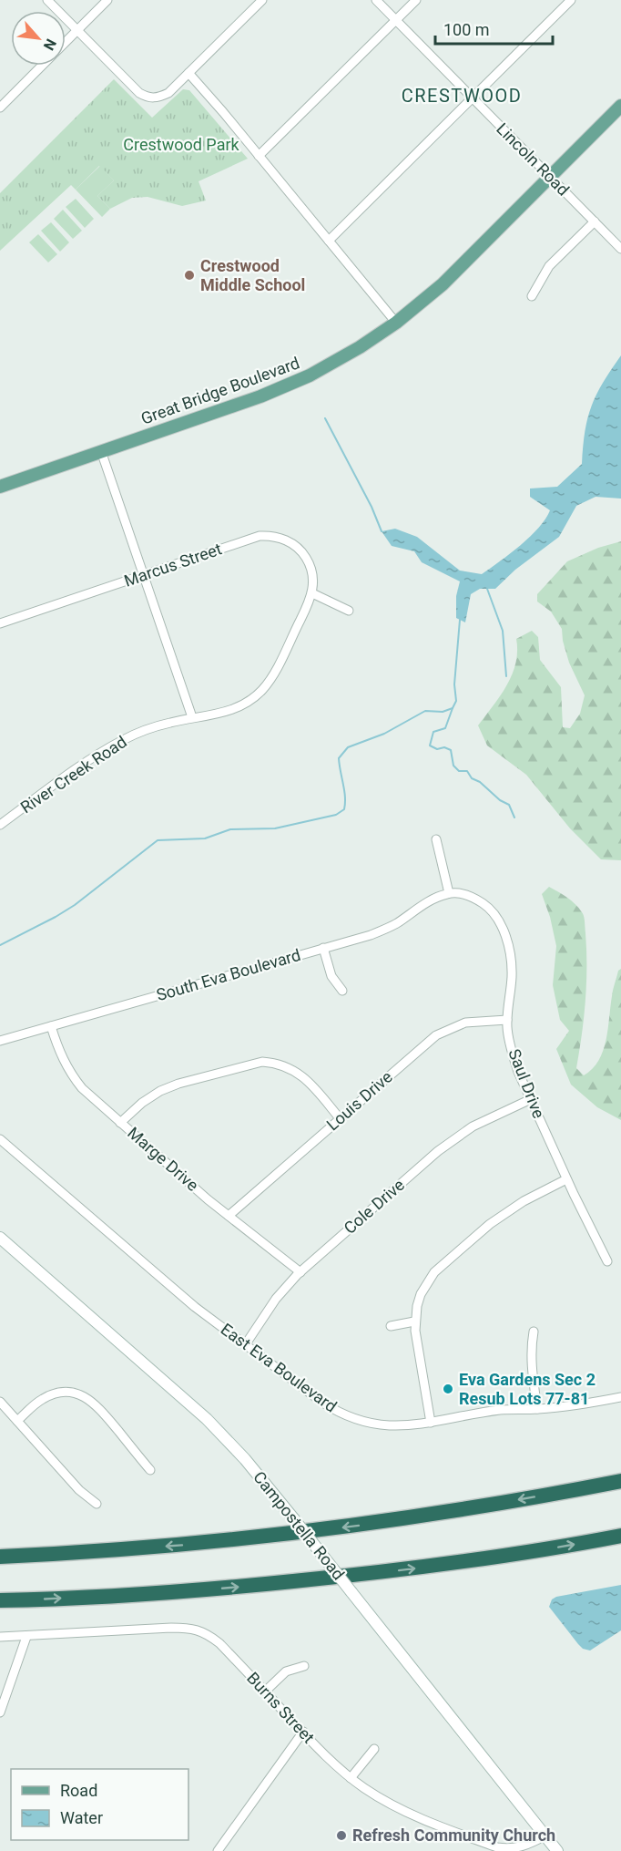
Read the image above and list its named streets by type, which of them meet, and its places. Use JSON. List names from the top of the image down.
{
  "streets": {
    "main road": ["Great Bridge Boulevard", "Campostella Road"],
    "street": [
      "Lincoln Road",
      "Marcus Street",
      "River Creek Road",
      "South Eva Boulevard",
      "Saul Drive",
      "Louis Drive",
      "Marge Drive",
      "Cole Drive",
      "East Eva Boulevard",
      "Burns Street"
    ]
  },
  "crossings": [
    ["Lincoln Road", "Great Bridge Boulevard"],
    ["Marcus Street", "River Creek Road"],
    ["South Eva Boulevard", "Saul Drive"],
    ["South Eva Boulevard", "Marge Drive"],
    ["Saul Drive", "Louis Drive"],
    ["Saul Drive", "Cole Drive"],
    ["Louis Drive", "Marge Drive"],
    ["Marge Drive", "Cole Drive"],
    ["Cole Drive", "East Eva Boulevard"],
    ["Campostella Road", "Burns Street"]
  ],
  "districts": ["CRESTWOOD"],
  "parks": ["Crestwood Park"],
  "places": ["Crestwood Middle School", "Eva Gardens Sec 2 Resub Lots 77-81", "Refresh Community Church"],
  "legend": ["Road", "Water"],
  "scale_bar": "100 m",
  "north": "bottom right"
}
